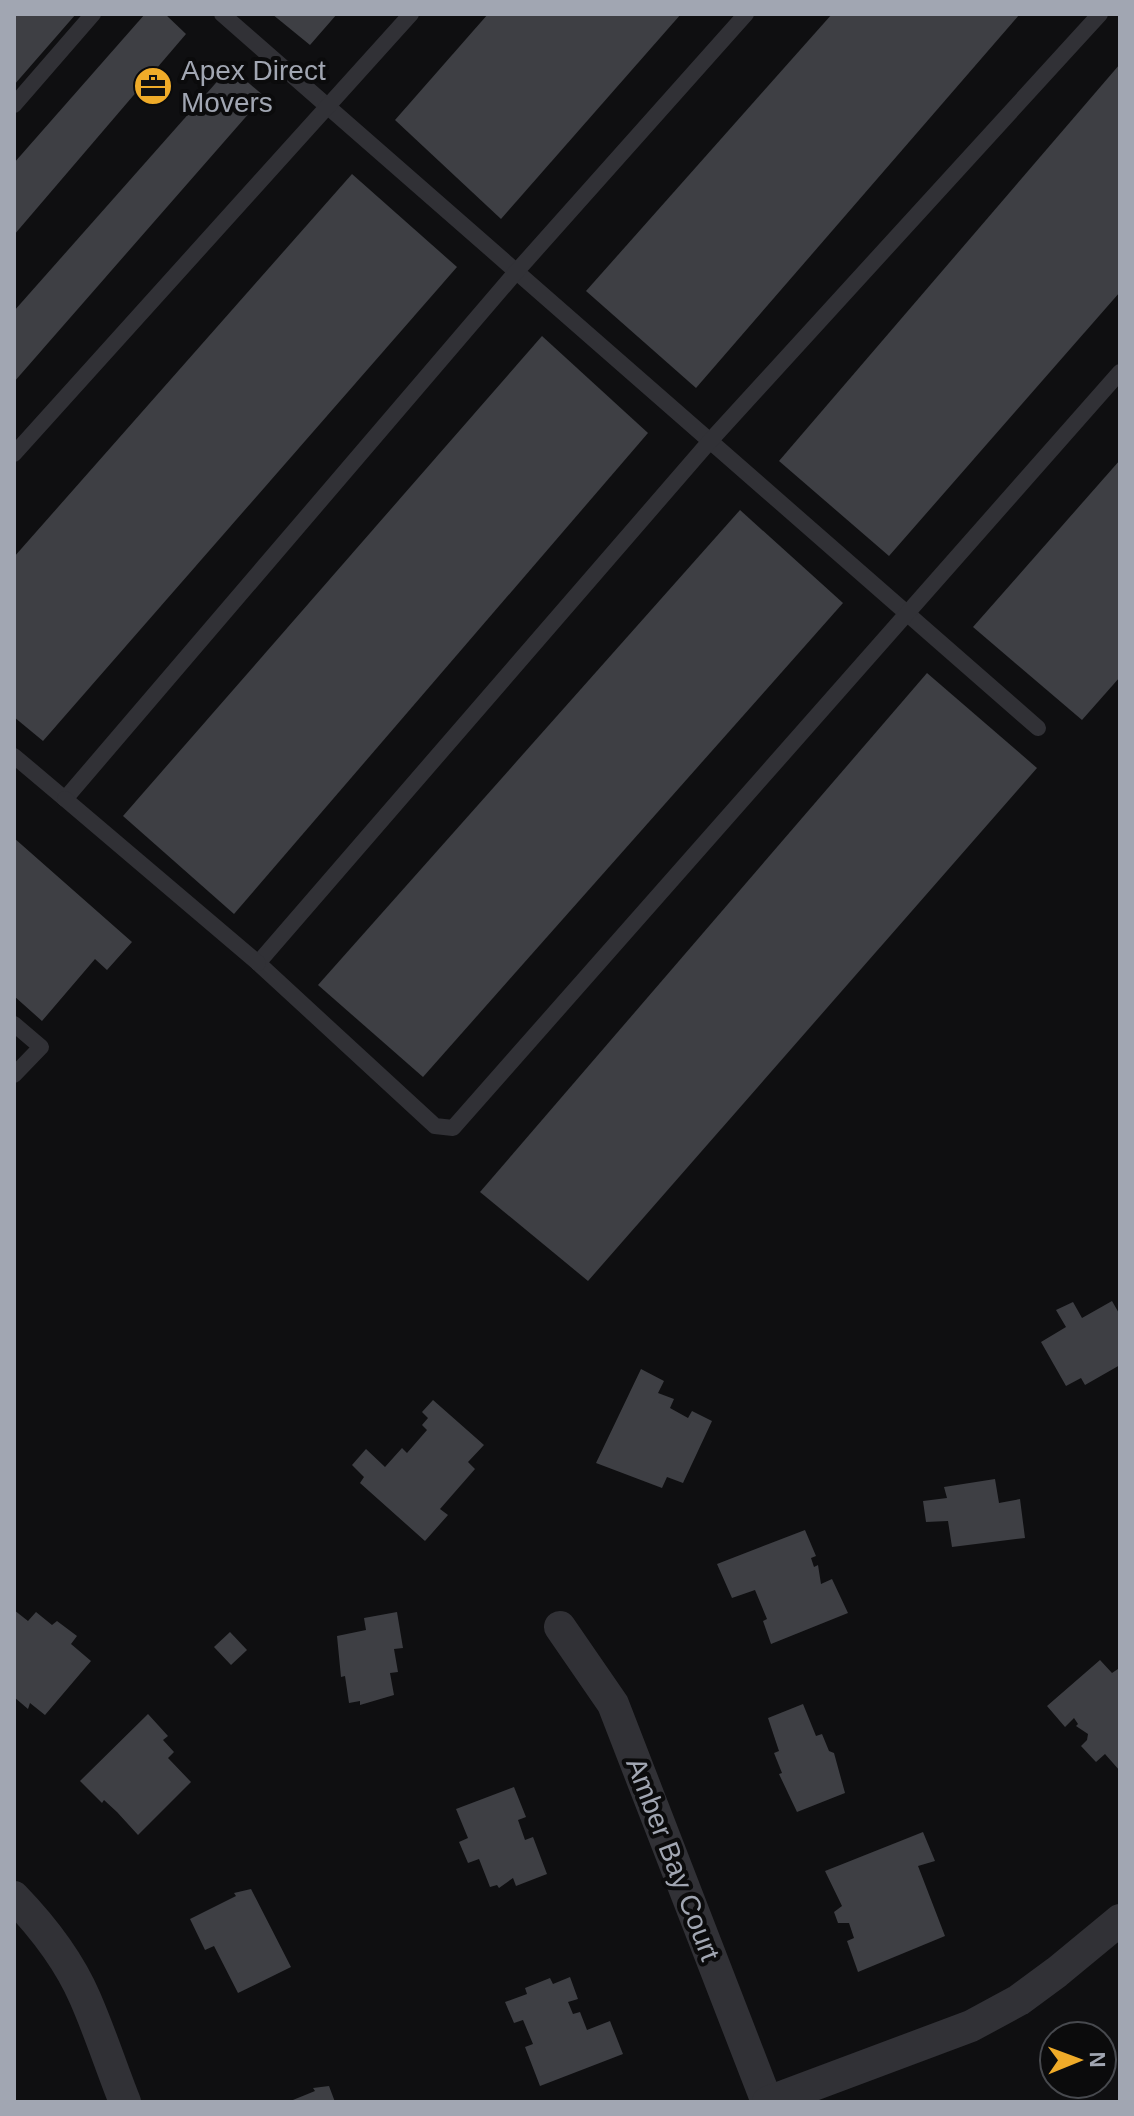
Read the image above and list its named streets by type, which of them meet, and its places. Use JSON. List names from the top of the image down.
{
  "streets": {
    "street": ["Amber Bay Court"]
  },
  "places": {
    "office": ["Apex Direct Movers"]
  },
  "north": "right"
}
